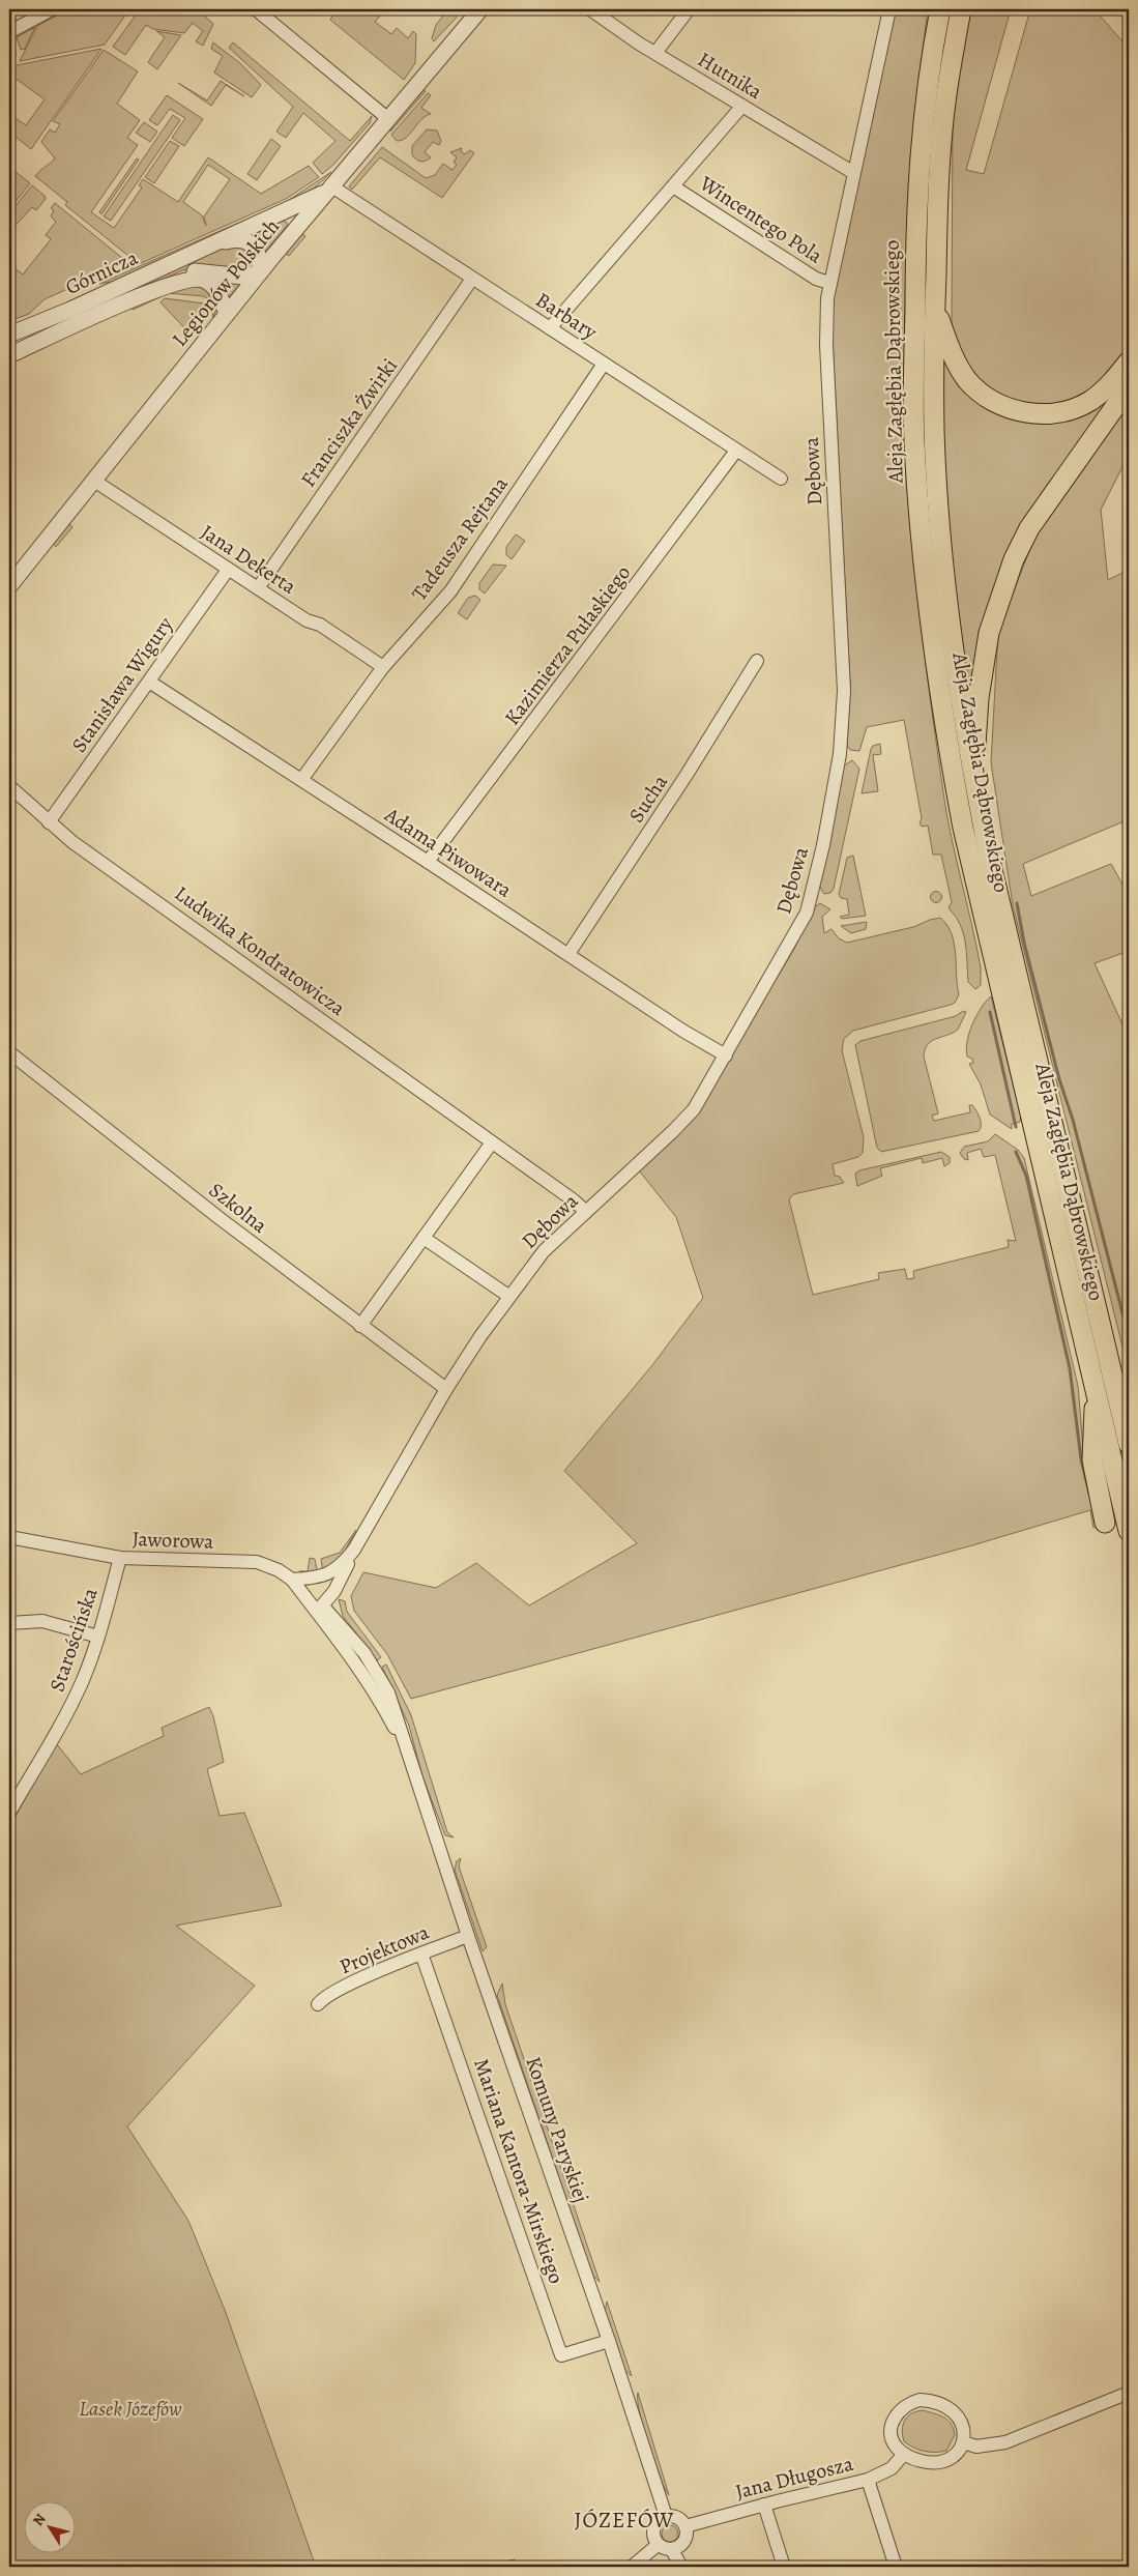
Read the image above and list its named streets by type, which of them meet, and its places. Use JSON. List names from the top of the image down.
{
  "streets": {
    "main road": ["Aleja Zagłębia Dąbrowskiego"],
    "street": [
      "Hutnika",
      "Wincentego Pola",
      "Górnicza",
      "Legionów Polskich",
      "Barbary",
      "Franciszka Żwirki",
      "Dębowa",
      "Tadeusza Rejtana",
      "Jana Dekerta",
      "Kazimierza Pułaskiego",
      "Stanisława Wigury",
      "Sucha",
      "Adama Piwowara",
      "Ludwika Kondratowicza",
      "Szkolna",
      "Jaworowa",
      "Starościńska",
      "Projektowa",
      "Komuny Paryskiej",
      "Mariana Kantora-Mirskiego",
      "Jana Długosza"
    ]
  },
  "crossings": [
    ["Hutnika", "Wincentego Pola"],
    ["Hutnika", "Dębowa"],
    ["Wincentego Pola", "Barbary"],
    ["Wincentego Pola", "Dębowa"],
    ["Górnicza", "Legionów Polskich"],
    ["Górnicza", "Barbary"],
    ["Legionów Polskich", "Barbary"],
    ["Legionów Polskich", "Jana Dekerta"],
    ["Barbary", "Franciszka Żwirki"],
    ["Barbary", "Tadeusza Rejtana"],
    ["Barbary", "Kazimierza Pułaskiego"],
    ["Franciszka Żwirki", "Jana Dekerta"],
    ["Dębowa", "Adama Piwowara"],
    ["Dębowa", "Ludwika Kondratowicza"],
    ["Dębowa", "Szkolna"],
    ["Dębowa", "Jaworowa"],
    ["Tadeusza Rejtana", "Jana Dekerta"],
    ["Tadeusza Rejtana", "Adama Piwowara"],
    ["Jana Dekerta", "Stanisława Wigury"],
    ["Kazimierza Pułaskiego", "Adama Piwowara"],
    ["Stanisława Wigury", "Adama Piwowara"],
    ["Stanisława Wigury", "Ludwika Kondratowicza"],
    ["Sucha", "Adama Piwowara"],
    ["Jaworowa", "Starościńska"],
    ["Jaworowa", "Komuny Paryskiej"],
    ["Projektowa", "Komuny Paryskiej"],
    ["Projektowa", "Mariana Kantora-Mirskiego"],
    ["Komuny Paryskiej", "Mariana Kantora-Mirskiego"],
    ["Komuny Paryskiej", "Jana Długosza"]
  ],
  "districts": ["JÓZEFÓW"],
  "parks": ["Lasek Józefów"],
  "north": "top left"
}
